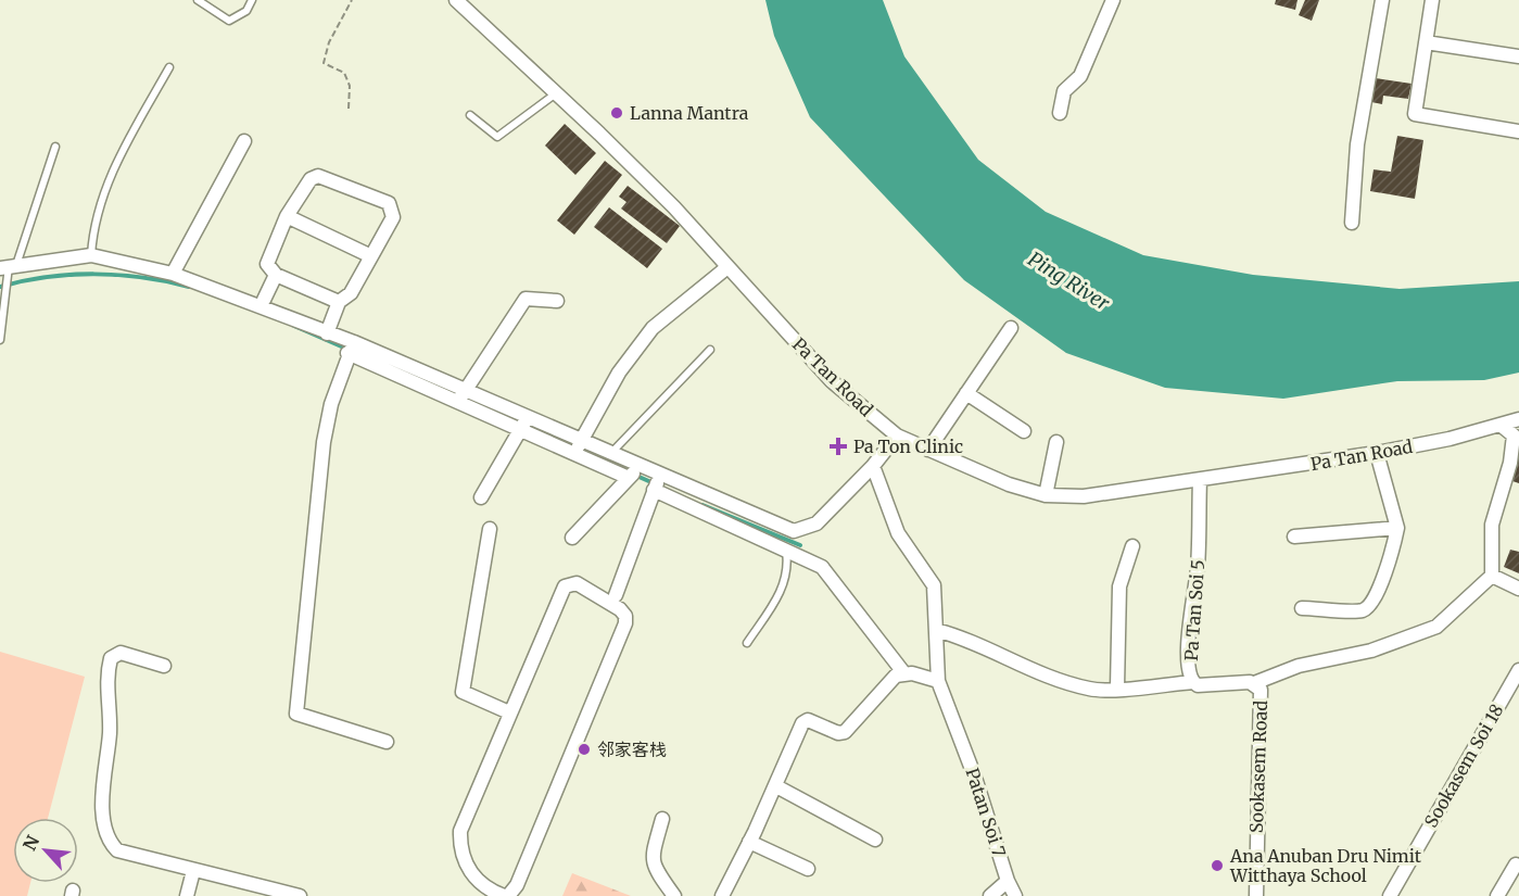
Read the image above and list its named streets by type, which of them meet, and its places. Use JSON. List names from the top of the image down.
{
  "streets": {
    "street": [
      "Pa Tan Road",
      "Pa Tan Soi 5",
      "Sookasem Soi 18",
      "Sookasem Road",
      "Patan Soi 7"
    ]
  },
  "crossings": [
    ["Pa Tan Road", "Pa Tan Soi 5"],
    ["Pa Tan Soi 5", "Sookasem Road"]
  ],
  "water": ["Ping River"],
  "places": {
    "other": ["Lanna Mantra", "邻家客栈", "Ana Anuban Dru Nimit Witthaya School"],
    "health": ["Pa Ton Clinic"]
  },
  "north": "top left"
}
